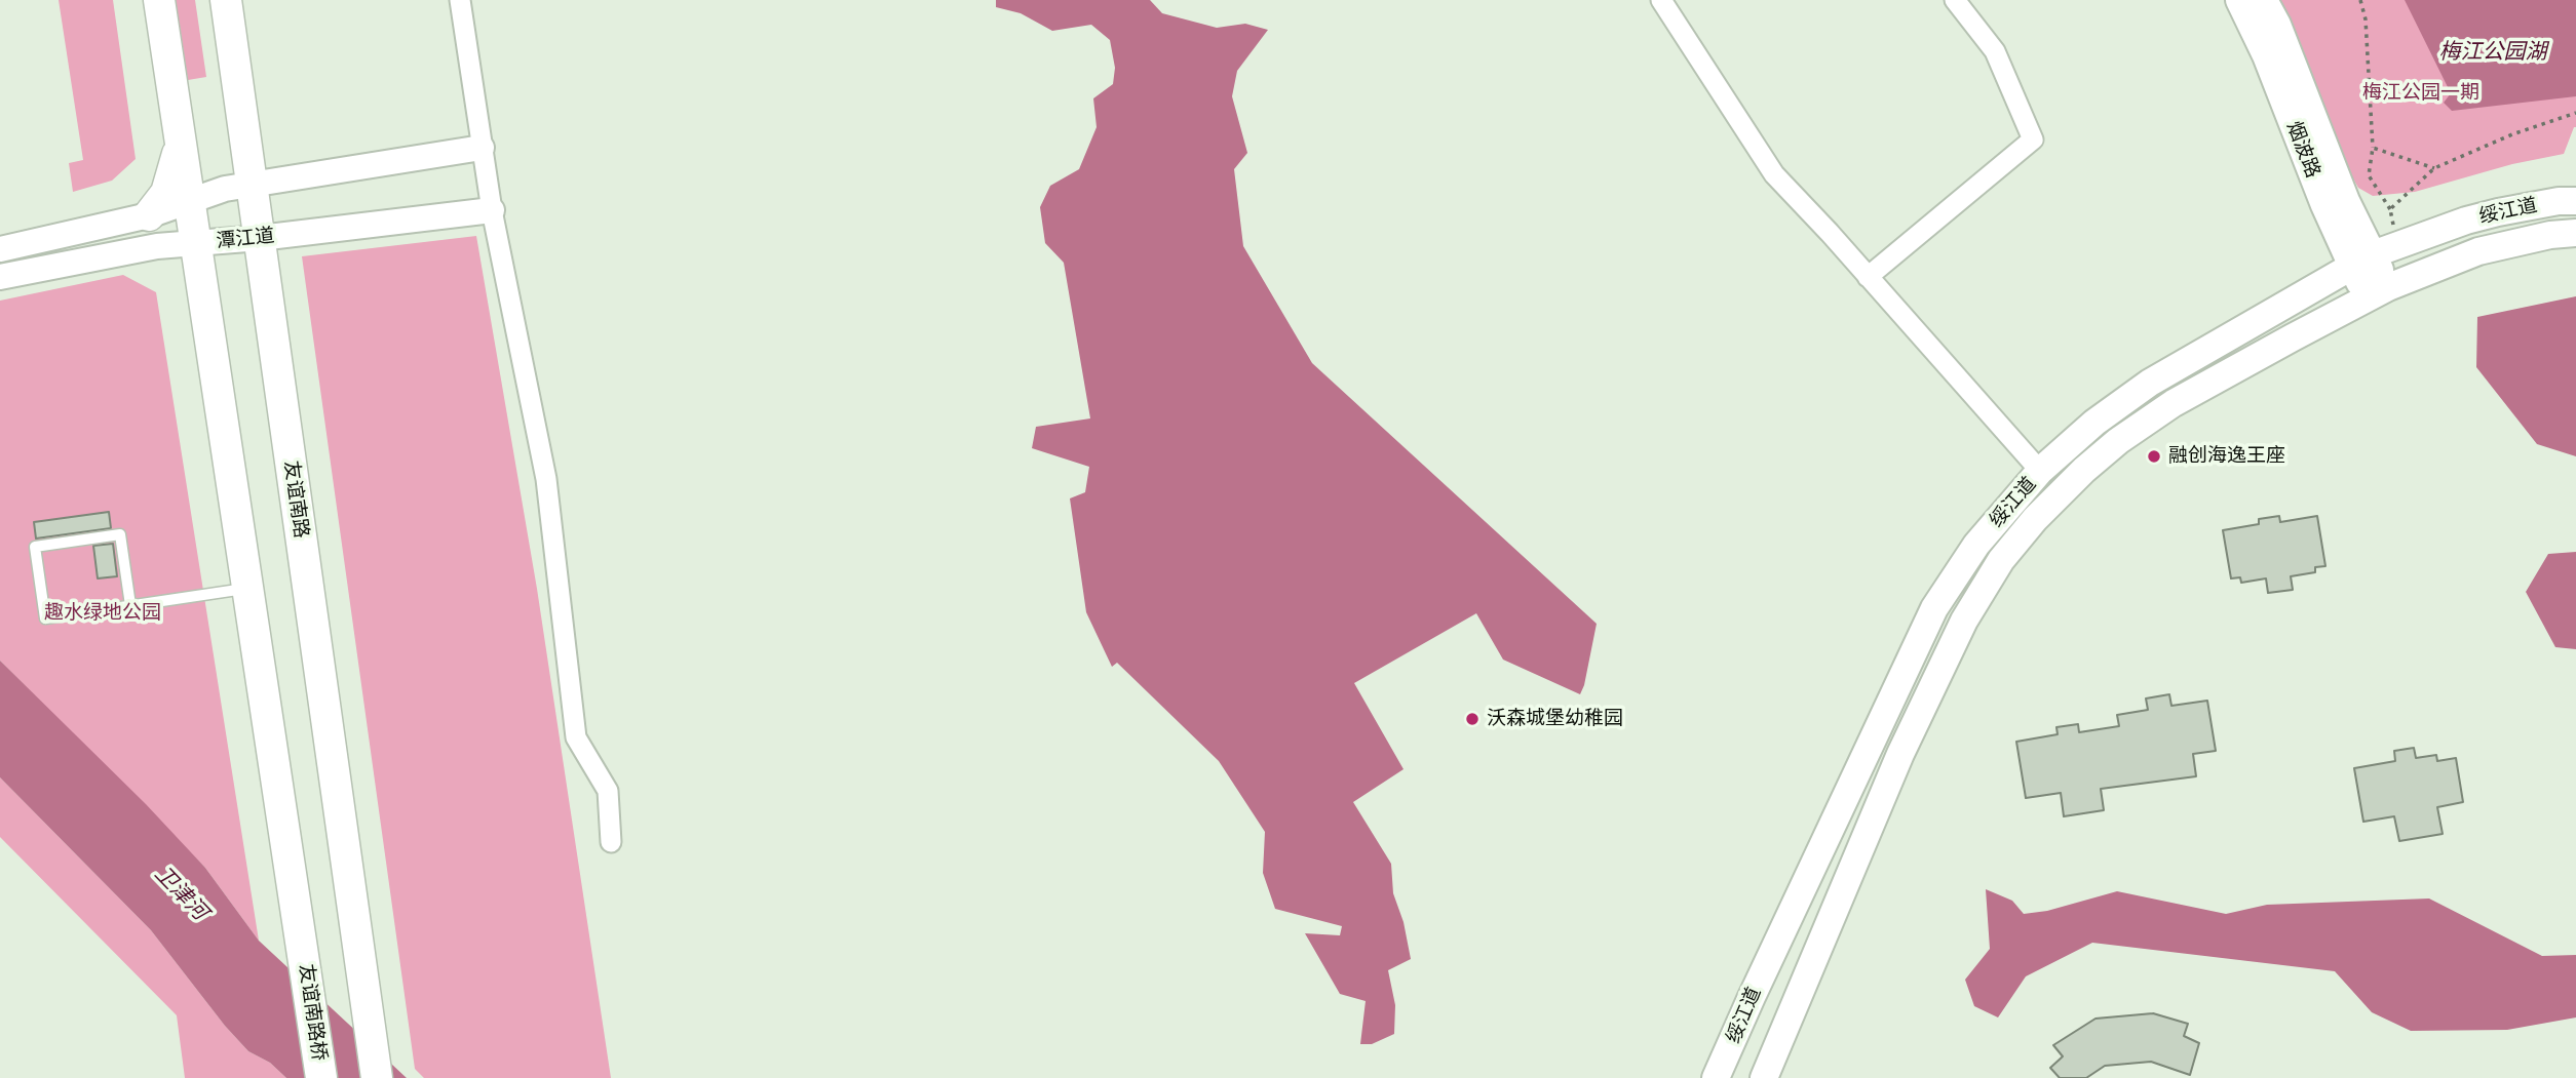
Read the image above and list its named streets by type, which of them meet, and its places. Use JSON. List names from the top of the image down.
{
  "streets": {
    "main road": [
      "烟波路",
      "绥江道",
      "友谊南路",
      "友谊南路桥"
    ],
    "street": ["潭江道"]
  },
  "crossings": [
    ["烟波路", "绥江道"],
    ["潭江道", "友谊南路"]
  ],
  "water": ["梅江公园湖", "卫津河"],
  "parks": ["梅江公园一期", "趣水绿地公园"],
  "places": ["融创海逸王座", "沃森城堡幼稚园"]
}
